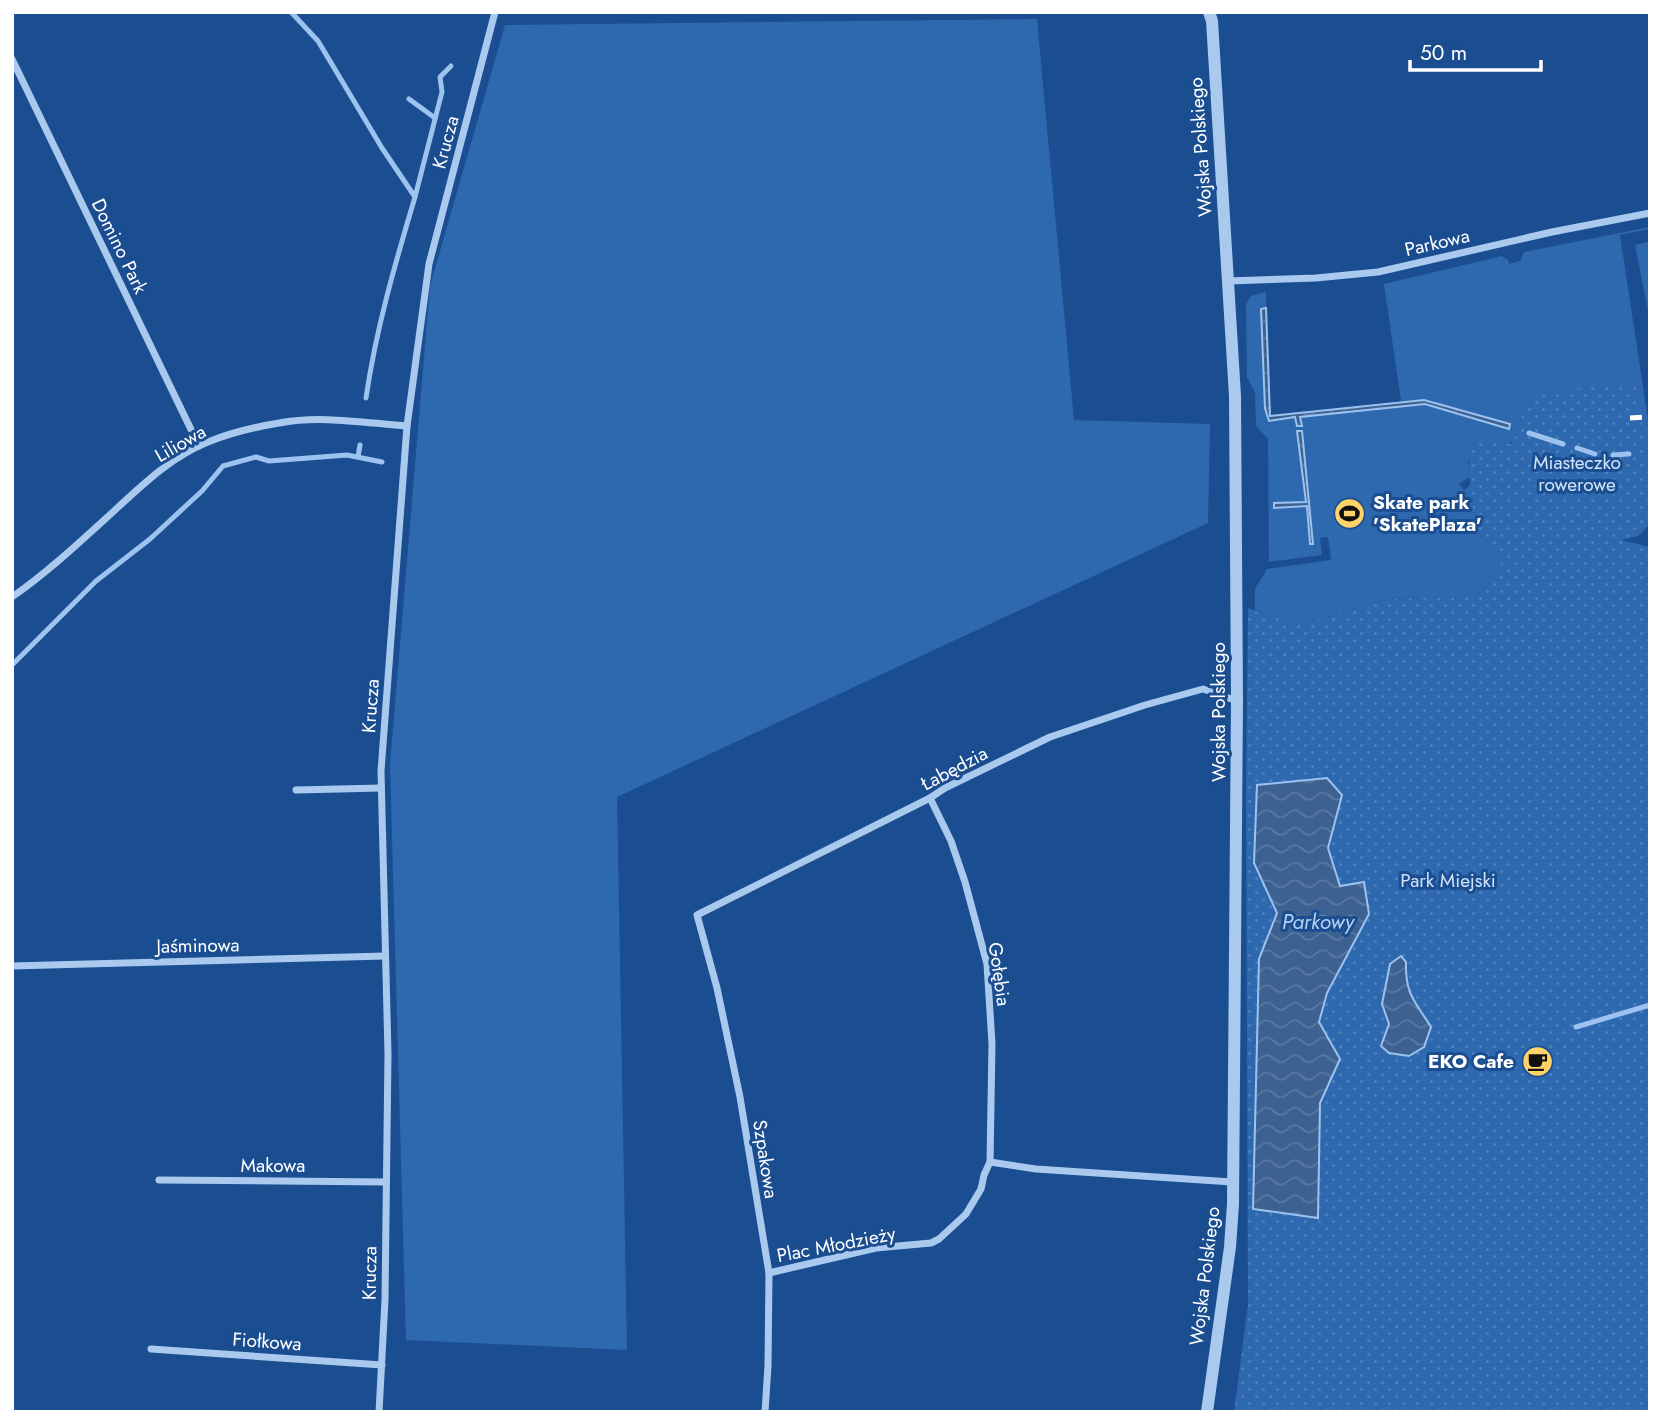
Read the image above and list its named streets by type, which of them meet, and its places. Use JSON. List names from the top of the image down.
{
  "streets": {
    "street": [
      "Krucza",
      "Wojska Polskiego",
      "Parkowa",
      "Domino Park",
      "Liliowa",
      "Łabędzia",
      "Jaśminowa",
      "Gołębia",
      "Szpakowa",
      "Makowa",
      "Plac Młodzieży",
      "Fiołkowa"
    ]
  },
  "crossings": [
    ["Krucza", "Liliowa"],
    ["Krucza", "Jaśminowa"],
    ["Krucza", "Makowa"],
    ["Krucza", "Fiołkowa"],
    ["Wojska Polskiego", "Parkowa"],
    ["Wojska Polskiego", "Łabędzia"],
    ["Domino Park", "Liliowa"],
    ["Łabędzia", "Gołębia"],
    ["Łabędzia", "Szpakowa"],
    ["Gołębia", "Plac Młodzieży"],
    ["Szpakowa", "Plac Młodzieży"]
  ],
  "water": ["Parkowy"],
  "parks": ["Miasteczko rowerowe", "Park Miejski"],
  "places": {
    "sports": ["Skate park 'SkatePlaza'"],
    "cafe": ["EKO Cafe"]
  },
  "scale_bar": "50 m"
}
